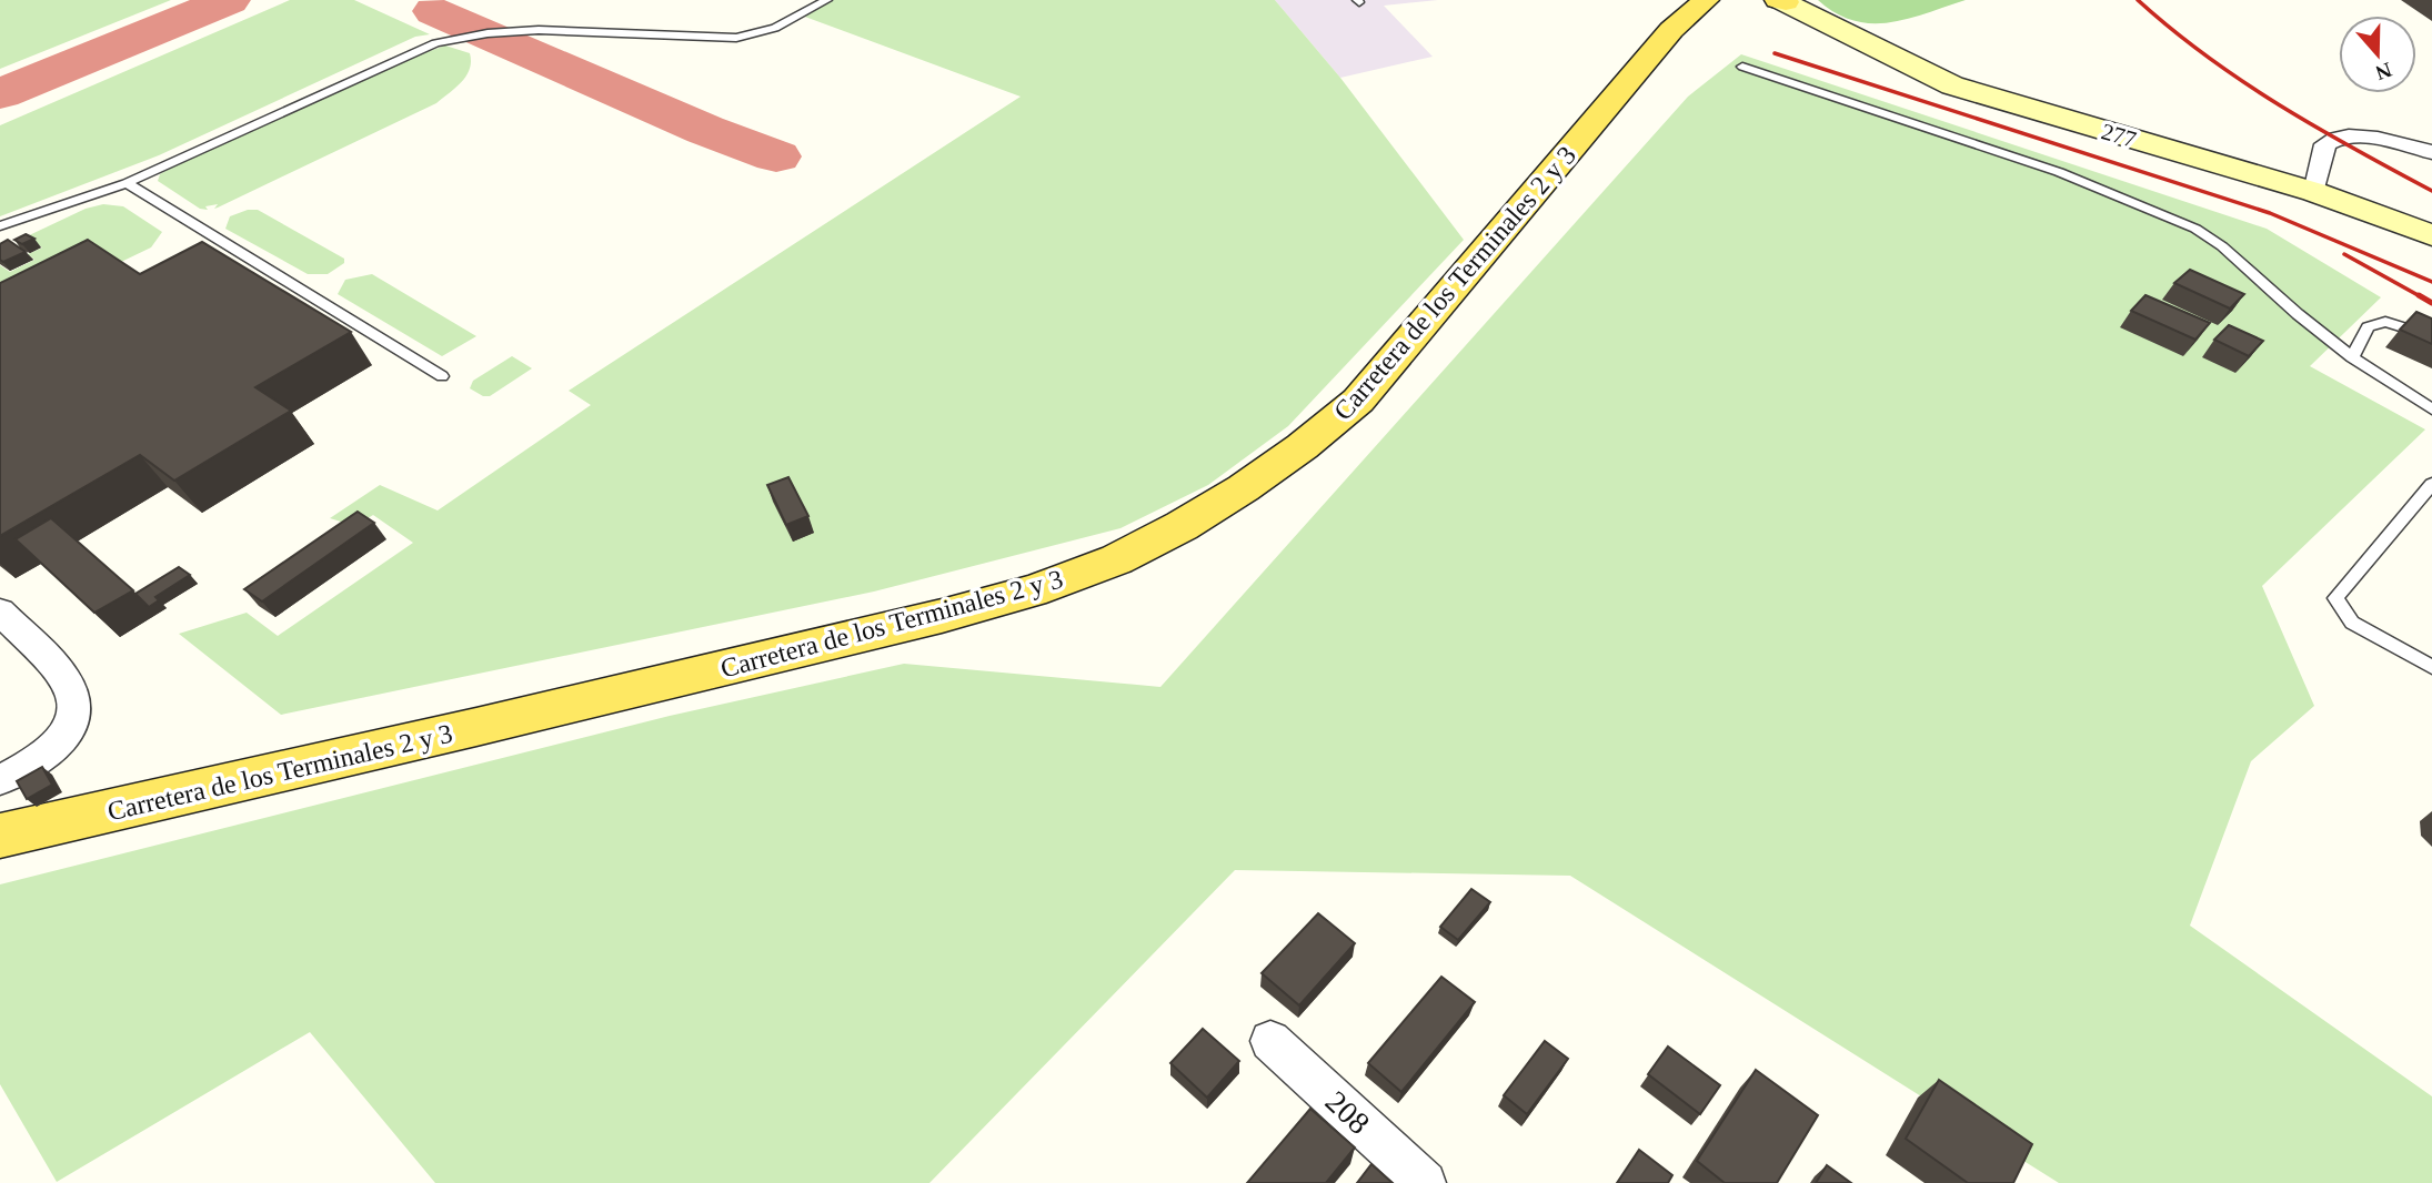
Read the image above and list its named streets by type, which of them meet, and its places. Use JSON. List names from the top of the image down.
{
  "streets": {
    "main road": ["Carretera de los Terminales 2 y 3"],
    "street": ["277", "208"]
  },
  "north": "bottom"
}
